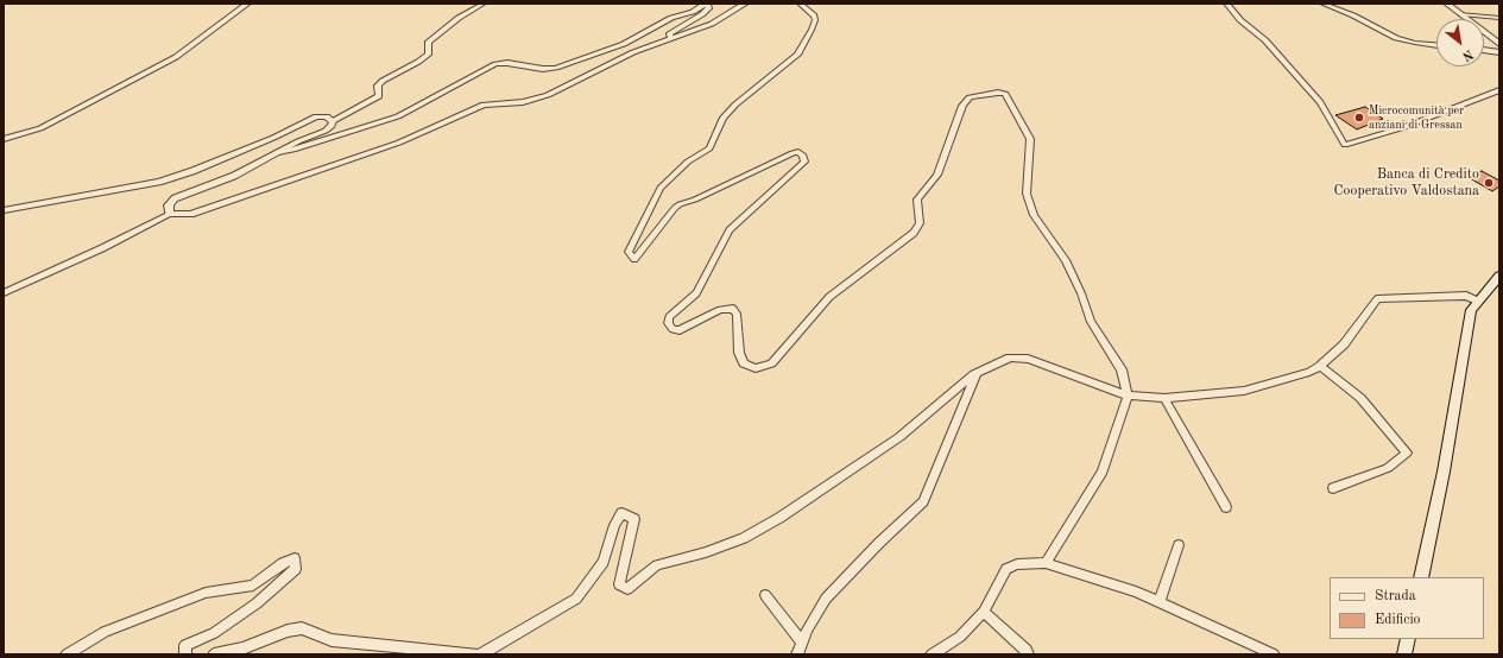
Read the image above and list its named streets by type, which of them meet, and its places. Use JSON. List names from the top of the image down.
{
  "places": ["Microcomunità per anziani di Gressan", "Banca di Credito Cooperativo Valdostana"],
  "legend": ["Strada", "Edificio"],
  "north": "bottom right"
}
